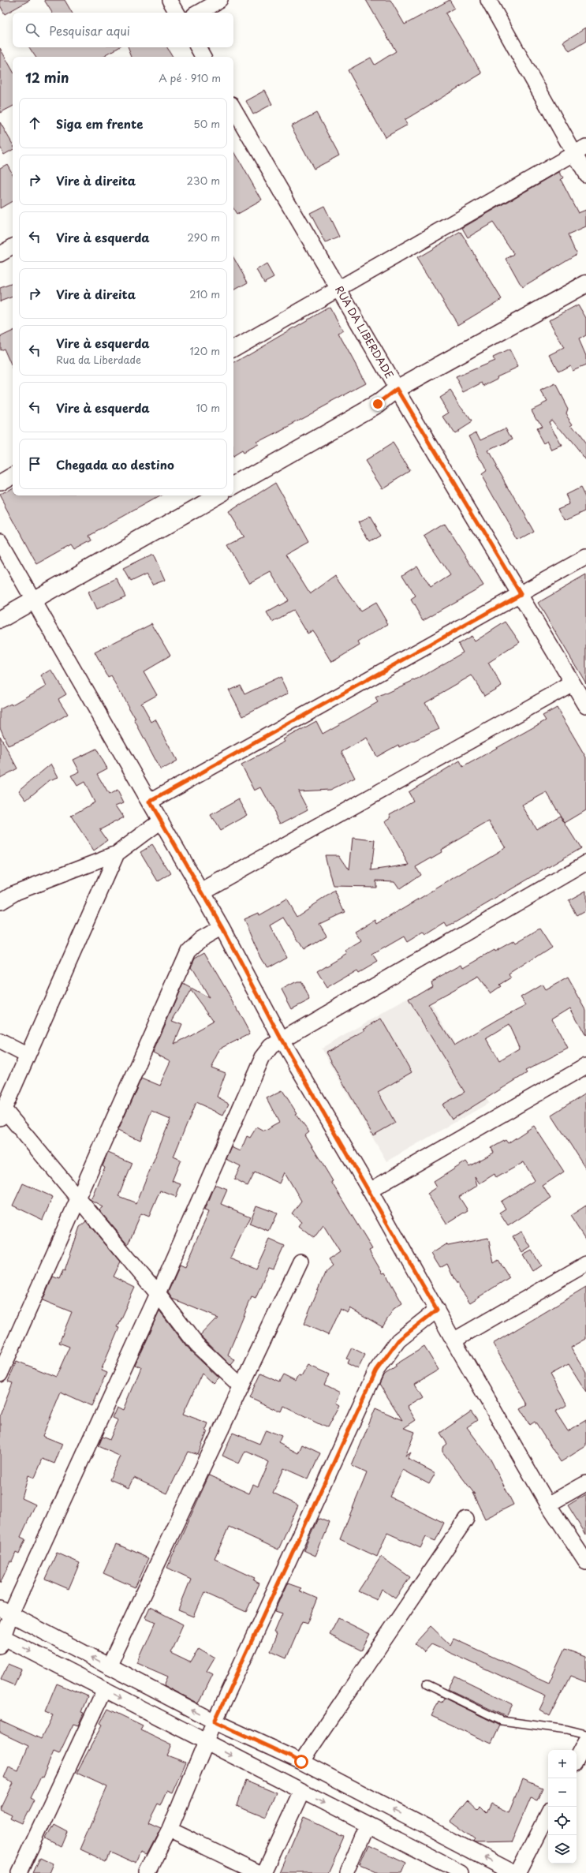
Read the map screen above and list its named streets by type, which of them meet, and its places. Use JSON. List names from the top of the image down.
{
  "streets": {
    "street": ["RUA DA LIBERDADE"]
  },
  "page": {
    "search": "Pesquisar aqui",
    "heading": ["12 min", "A pé · 910 m"],
    "list": [
      ["Siga em frente", "50 m"],
      ["Vire à direita", "230 m"],
      ["Vire à esquerda", "290 m"],
      ["Vire à direita", "210 m"],
      ["Vire à esquerda", "Rua da Liberdade", "120 m"],
      ["Vire à esquerda", "10 m"],
      "Chegada ao destino"
    ],
    "map_buttons": ["+", "−"]
  }
}
